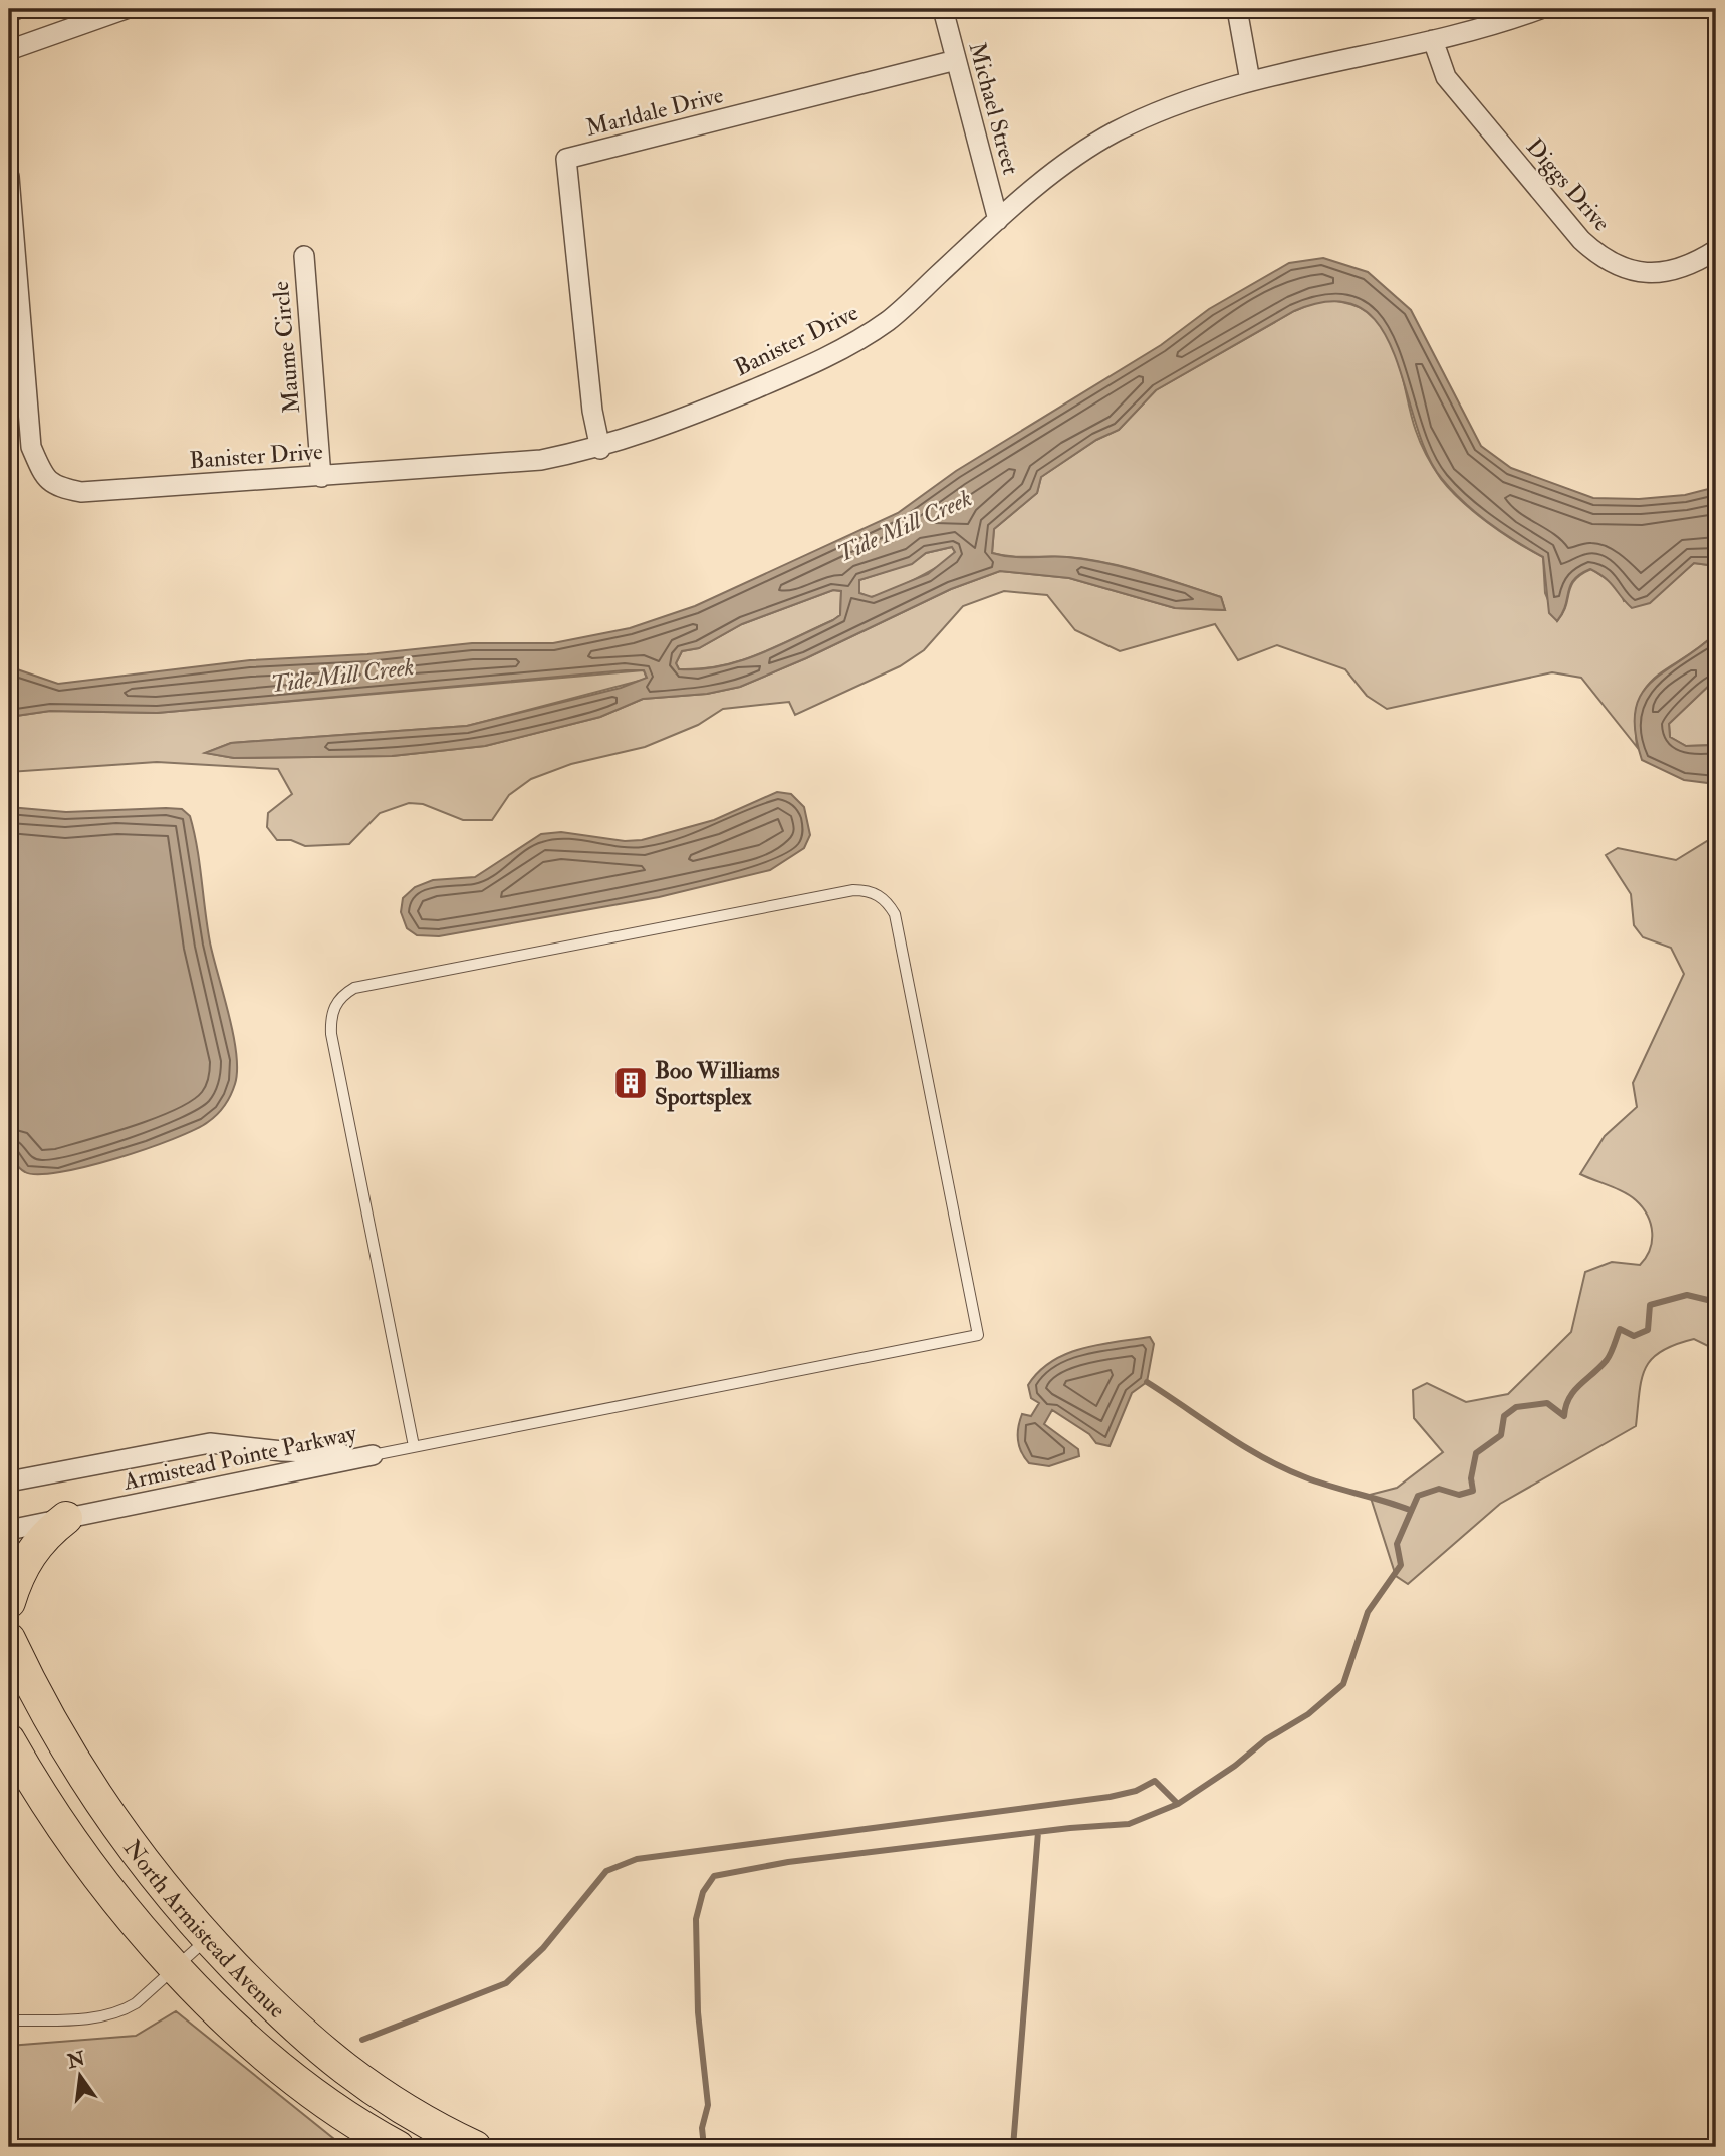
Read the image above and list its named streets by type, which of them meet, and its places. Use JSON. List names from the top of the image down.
{
  "streets": {
    "main road": ["North Armistead Avenue"],
    "street": [
      "Michael Street",
      "Marldale Drive",
      "Diggs Drive",
      "Banister Drive",
      "Maume Circle",
      "Armistead Pointe Parkway"
    ]
  },
  "crossings": [
    ["Michael Street", "Marldale Drive"],
    ["Michael Street", "Banister Drive"],
    ["Marldale Drive", "Banister Drive"],
    ["Diggs Drive", "Banister Drive"],
    ["Banister Drive", "Maume Circle"]
  ],
  "water": ["Tide Mill Creek"],
  "places": {
    "building": ["Boo Williams Sportsplex"]
  },
  "north": "top"
}
